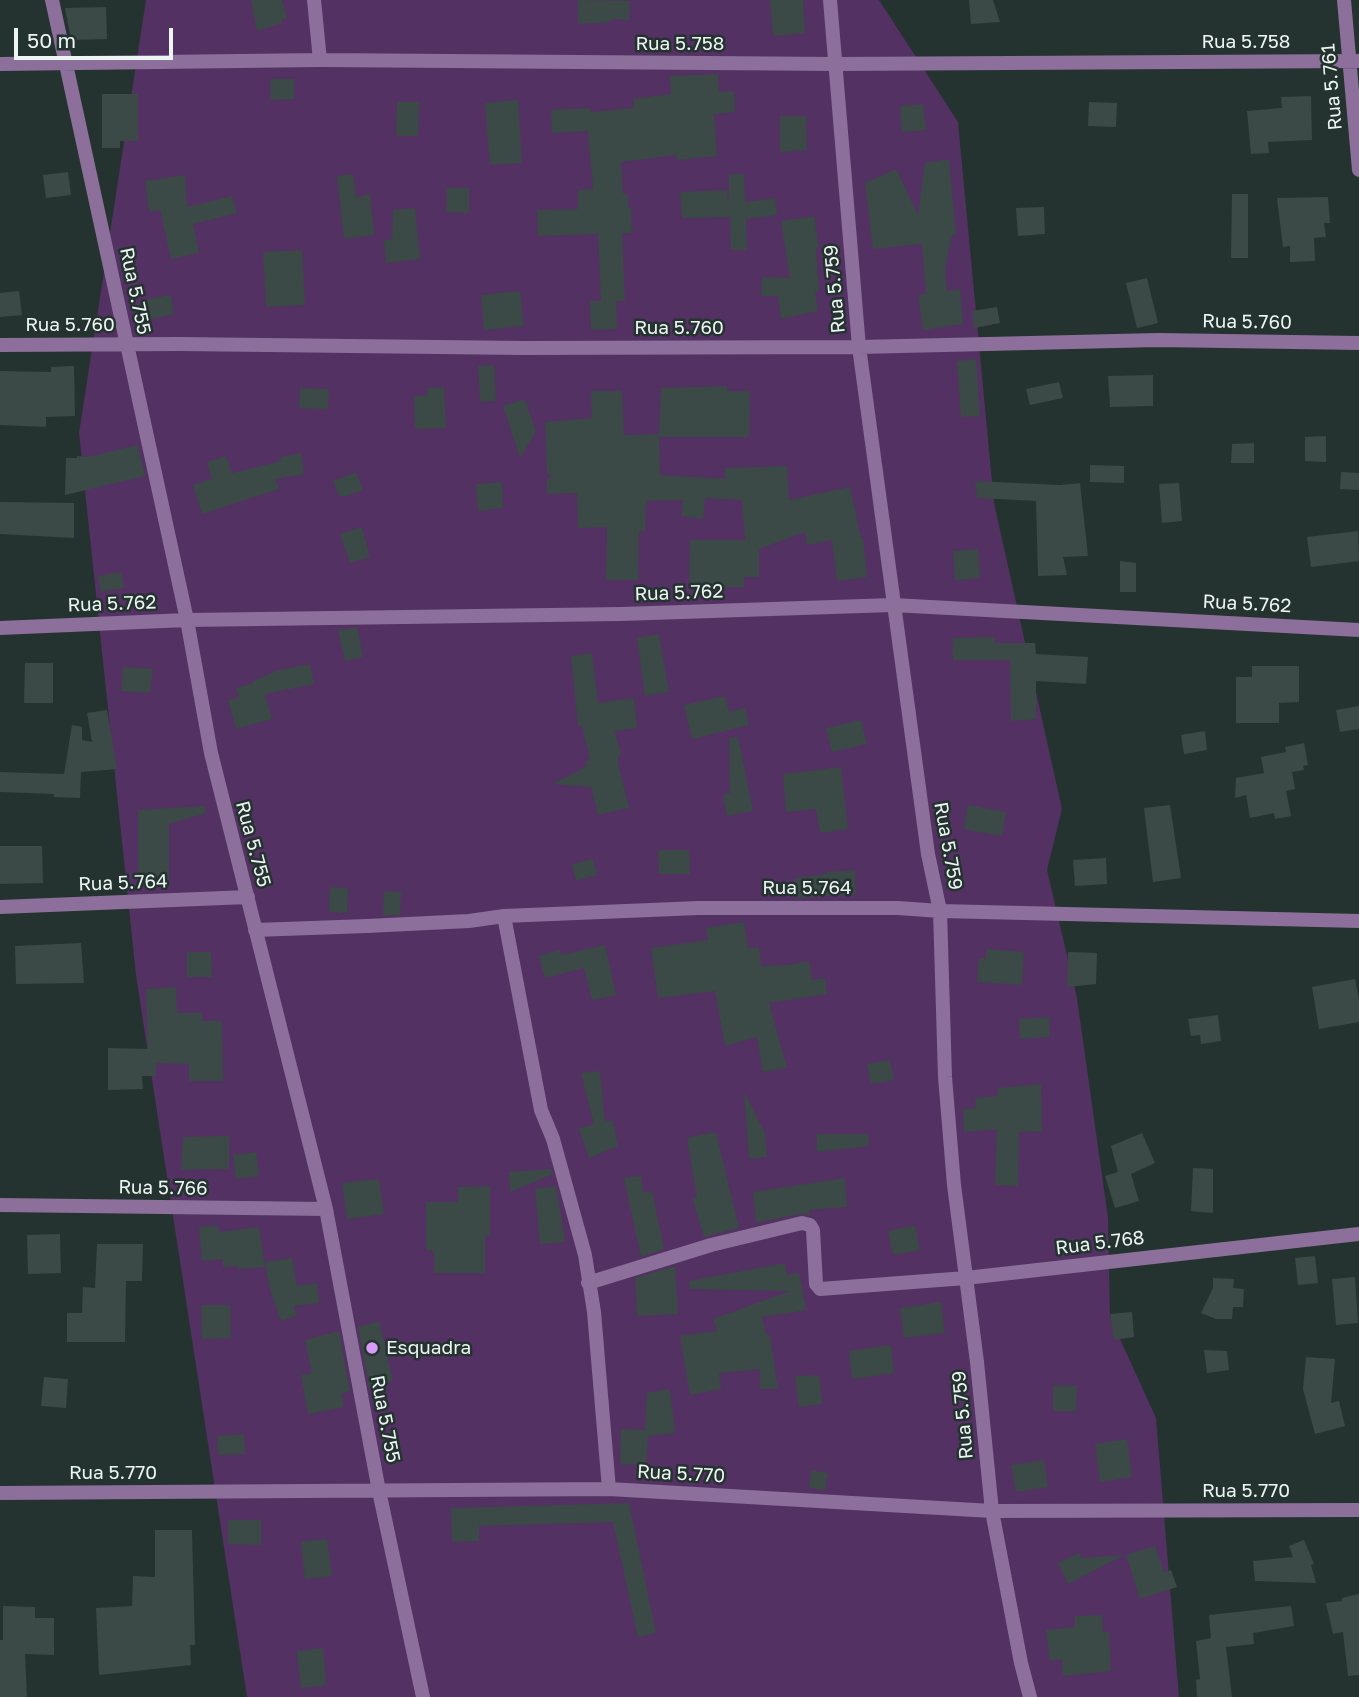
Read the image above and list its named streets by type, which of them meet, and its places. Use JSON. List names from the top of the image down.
{
  "streets": {
    "street": [
      "Rua 5.758",
      "Rua 5.761",
      "Rua 5.759",
      "Rua 5.755",
      "Rua 5.760",
      "Rua 5.762",
      "Rua 5.764",
      "Rua 5.766",
      "Rua 5.768",
      "Rua 5.770"
    ]
  },
  "crossings": [
    ["Rua 5.758", "Rua 5.761"],
    ["Rua 5.758", "Rua 5.759"],
    ["Rua 5.758", "Rua 5.755"],
    ["Rua 5.759", "Rua 5.760"],
    ["Rua 5.759", "Rua 5.762"],
    ["Rua 5.759", "Rua 5.764"],
    ["Rua 5.759", "Rua 5.768"],
    ["Rua 5.759", "Rua 5.770"],
    ["Rua 5.755", "Rua 5.760"],
    ["Rua 5.755", "Rua 5.762"],
    ["Rua 5.755", "Rua 5.764"],
    ["Rua 5.755", "Rua 5.766"],
    ["Rua 5.755", "Rua 5.770"]
  ],
  "places": ["Esquadra"],
  "scale_bar": "50 m"
}
